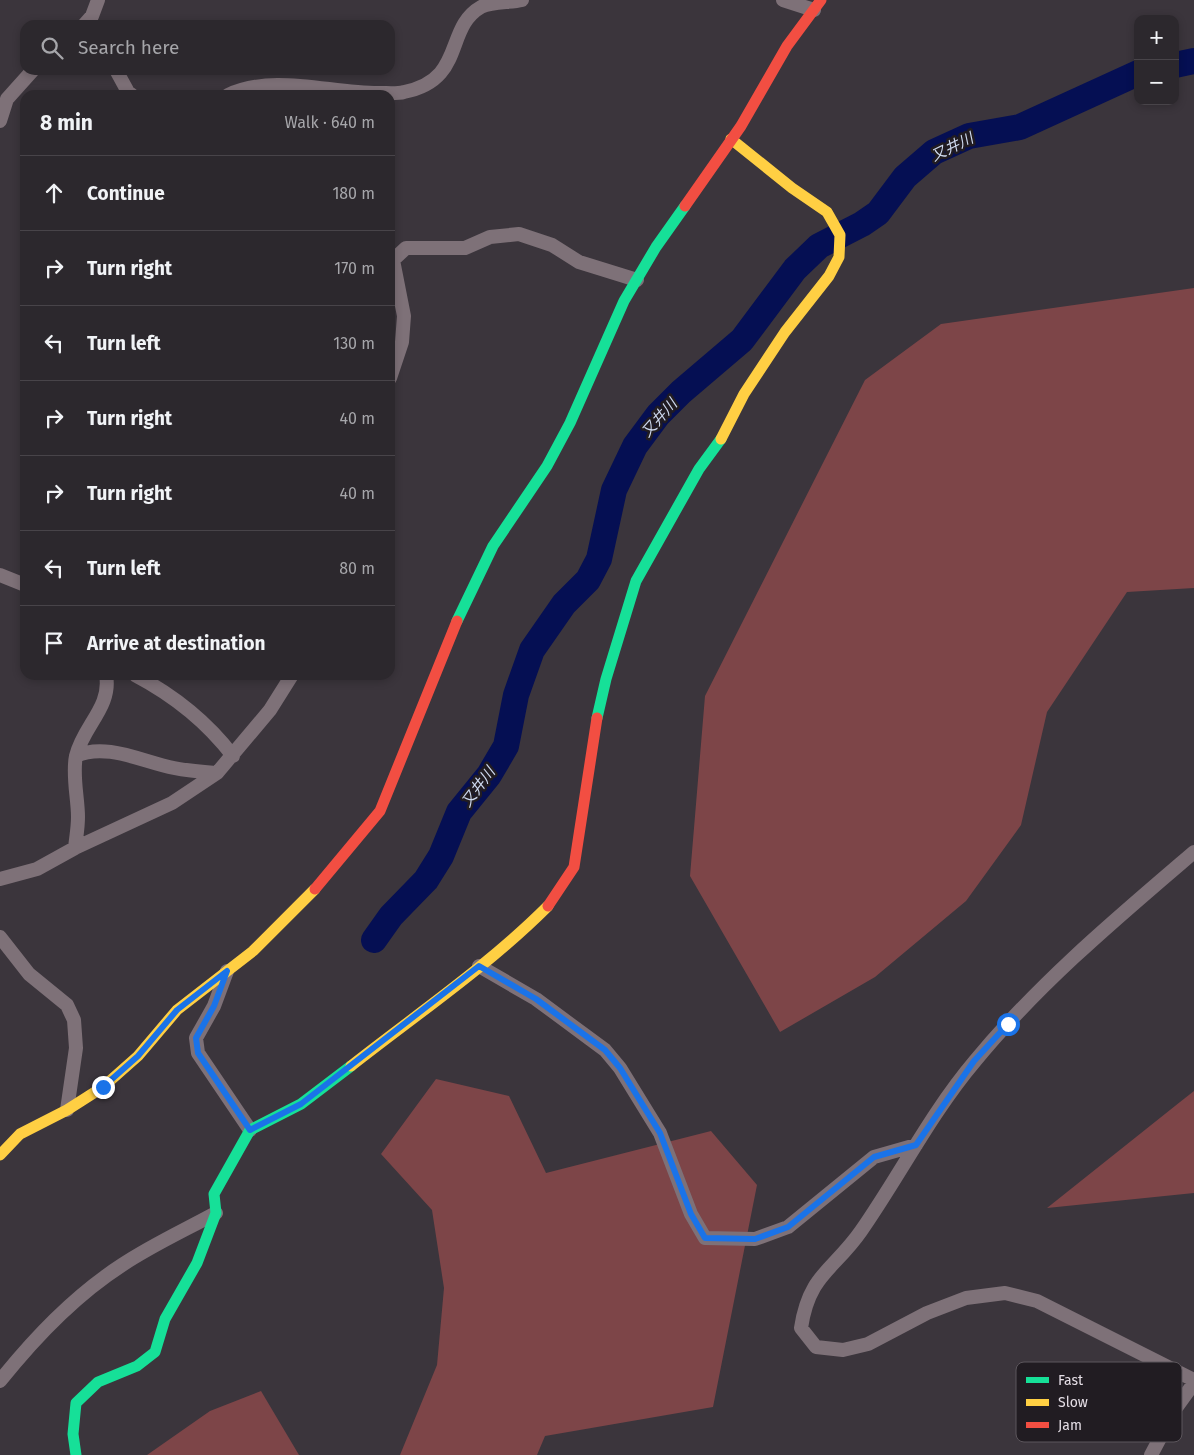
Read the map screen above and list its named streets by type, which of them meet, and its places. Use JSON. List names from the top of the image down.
{
  "water": ["又井川"],
  "legend": ["Fast", "Slow", "Jam"],
  "page": {
    "map_buttons": ["+", "−"],
    "search": "Search here",
    "heading": ["8 min", "Walk · 640 m"],
    "list": [
      ["Continue", "180 m"],
      ["Turn right", "170 m"],
      ["Turn left", "130 m"],
      ["Turn right", "40 m"],
      ["Turn right", "40 m"],
      ["Turn left", "80 m"],
      "Arrive at destination"
    ]
  }
}
